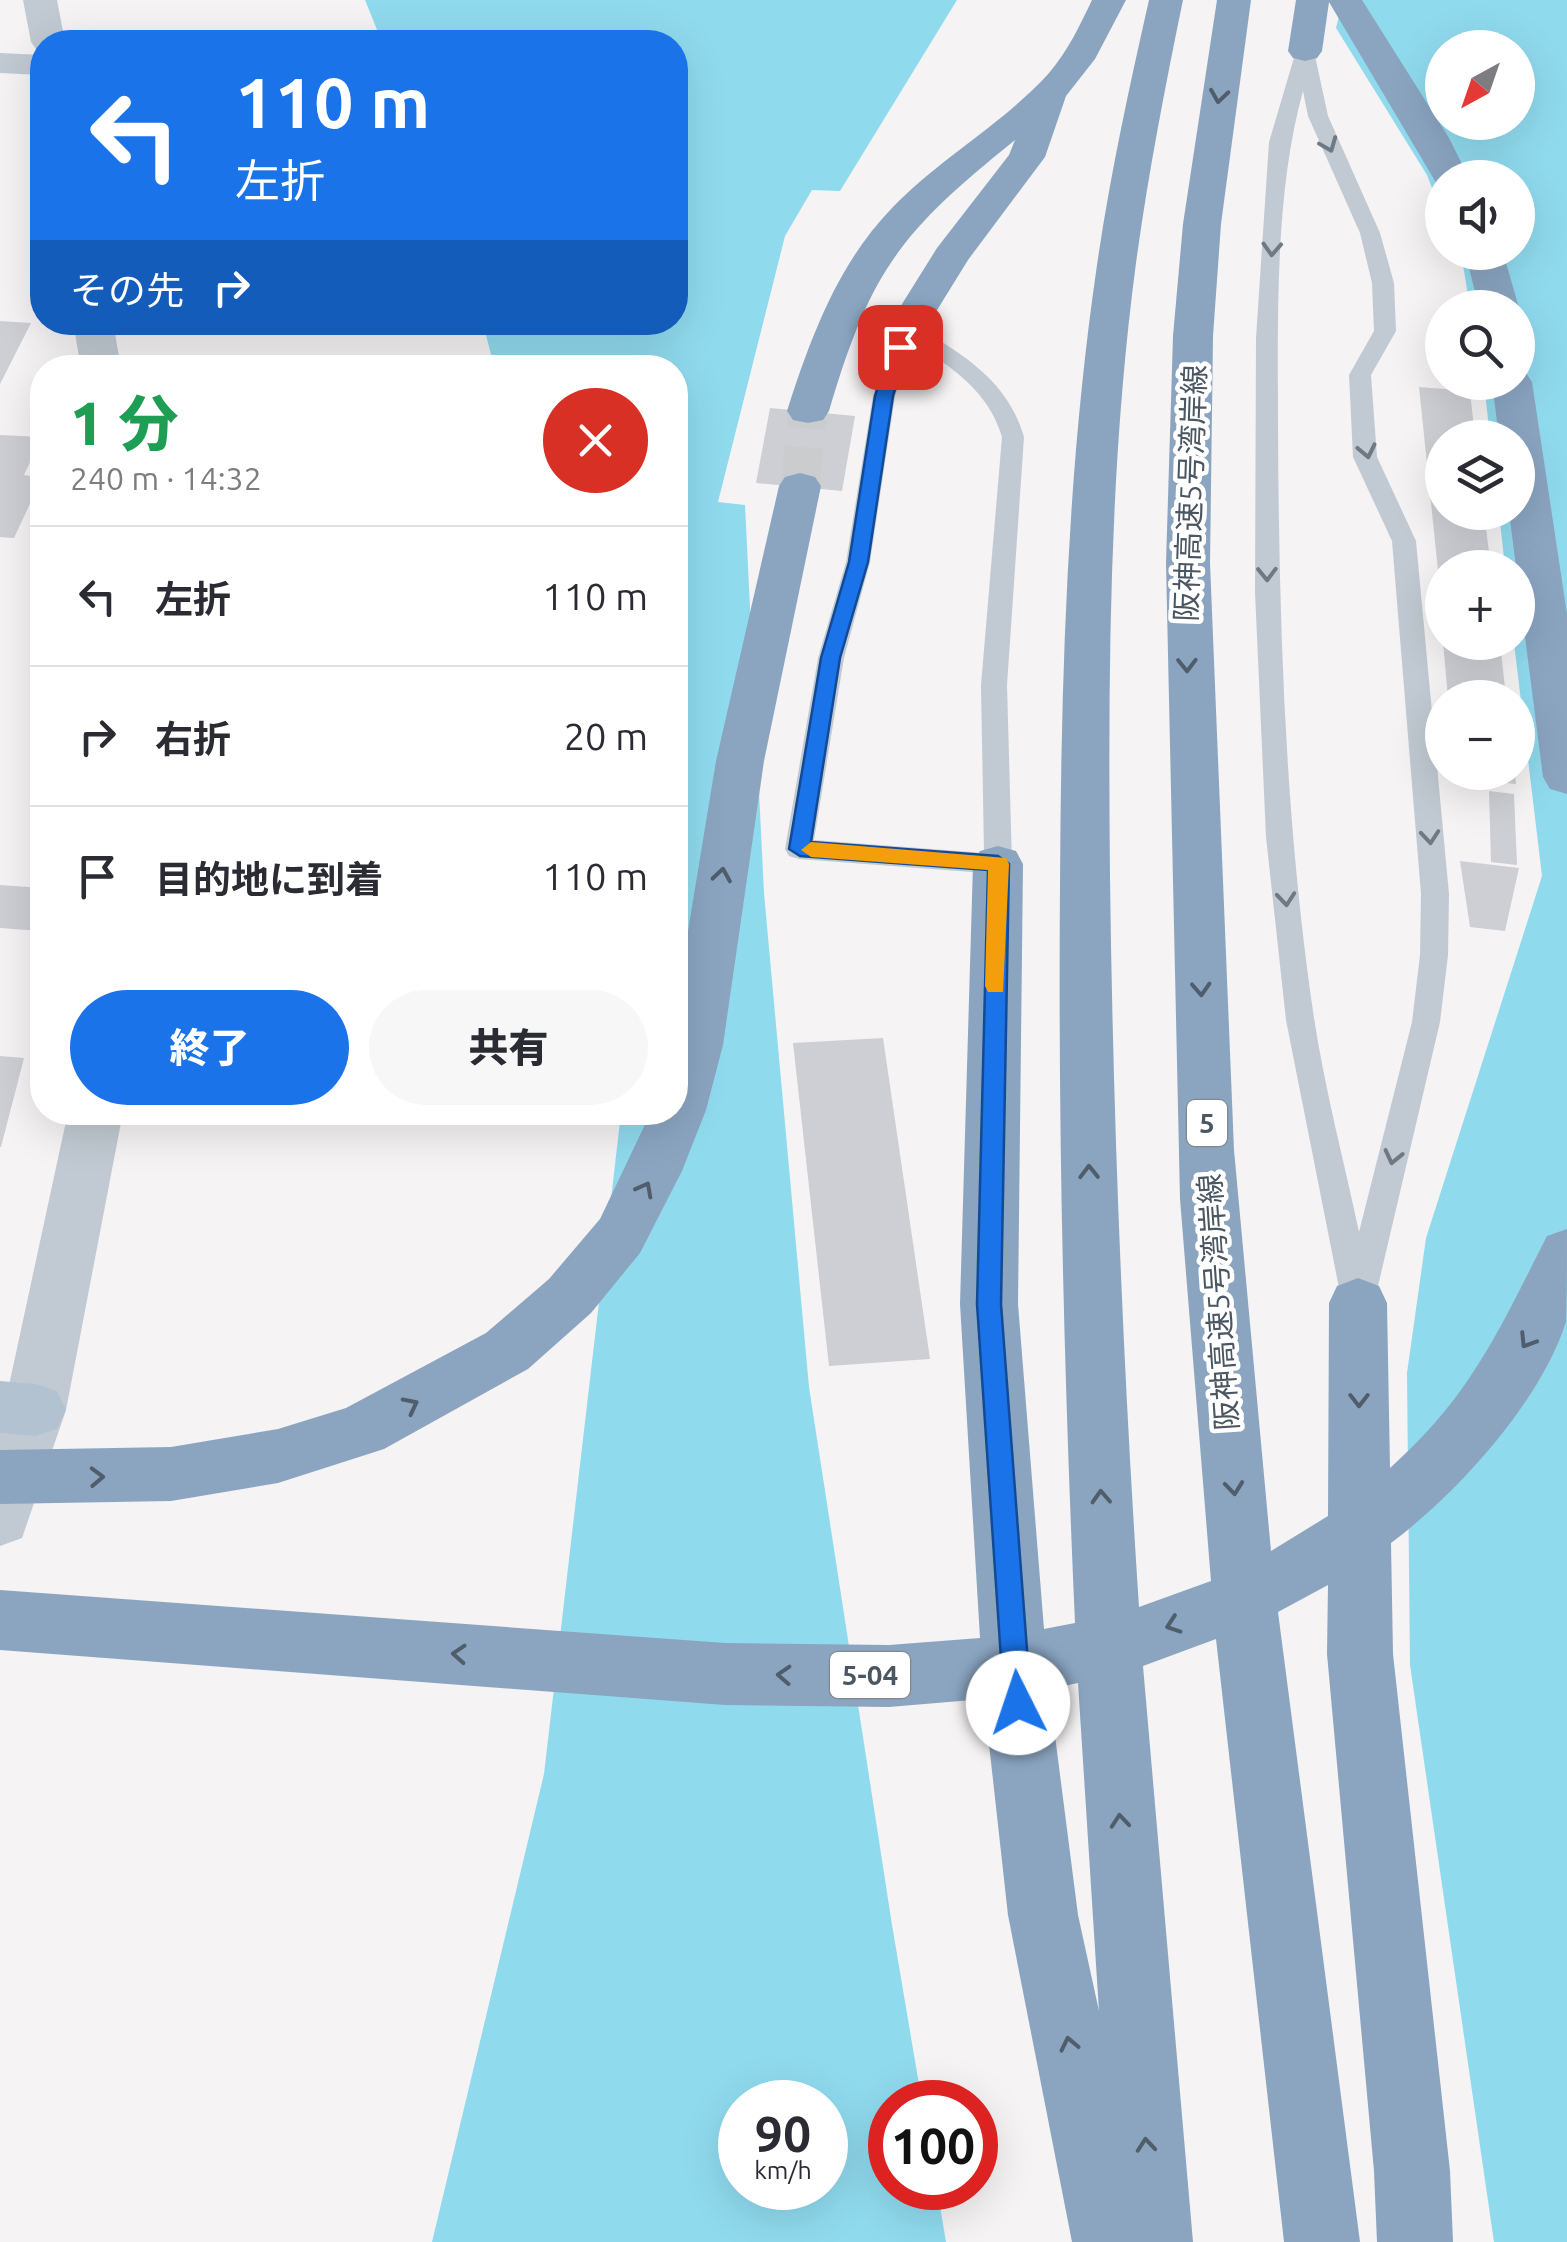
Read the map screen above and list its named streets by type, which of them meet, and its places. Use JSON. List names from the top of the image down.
{
  "streets": {
    "highway": ["阪神高速5号湾岸線", "5", "5-04"]
  },
  "north": "bottom left",
  "page": {
    "map_buttons": ["+", "−"],
    "turn": ["110 m", "左折"],
    "then": "その先",
    "heading": ["1 分", "240 m · 14:32"],
    "list": [
      {
        "name": "左折",
        "value": "110 m"
      },
      {
        "name": "右折",
        "value": "20 m"
      },
      {
        "name": "目的地に到着",
        "value": "110 m"
      }
    ],
    "buttons": ["終了", "共有"],
    "speed": "90 km/h",
    "limit": "100"
  }
}
